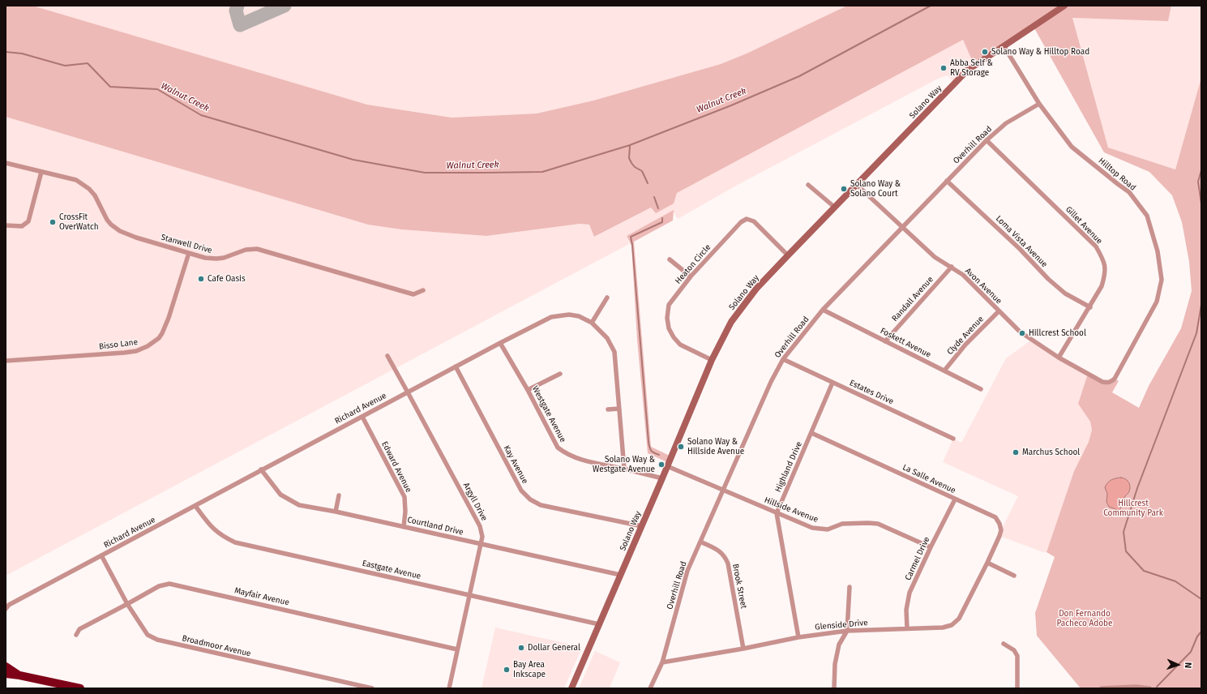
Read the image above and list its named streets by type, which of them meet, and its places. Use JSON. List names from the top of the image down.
{
  "streets": {
    "street": [
      "Solano Way",
      "Overhill Road",
      "Hilltop Road",
      "Gillet Avenue",
      "Loma Vista Avenue",
      "Stanwell Drive",
      "Heaton Circle",
      "Avon Avenue",
      "Randall Avenue",
      "Clyde Avenue",
      "Foskett Avenue",
      "Bisso Lane",
      "Estates Drive",
      "Richard Avenue",
      "Westgate Avenue",
      "Kay Avenue",
      "Edward Avenue",
      "Highland Drive",
      "La Salle Avenue",
      "Argyll Drive",
      "Hillside Avenue",
      "Courtland Drive",
      "Carmel Drive",
      "Eastgate Avenue",
      "Brook Street",
      "Mayfair Avenue",
      "Glenside Drive",
      "Broadmoor Avenue"
    ]
  },
  "crossings": [
    ["Solano Way", "Hilltop Road"],
    ["Solano Way", "Heaton Circle"],
    ["Solano Way", "Avon Avenue"],
    ["Solano Way", "Westgate Avenue"],
    ["Solano Way", "Kay Avenue"],
    ["Solano Way", "Hillside Avenue"],
    ["Solano Way", "Courtland Drive"],
    ["Solano Way", "Eastgate Avenue"],
    ["Overhill Road", "Hilltop Road"],
    ["Overhill Road", "Gillet Avenue"],
    ["Overhill Road", "Loma Vista Avenue"],
    ["Overhill Road", "Avon Avenue"],
    ["Overhill Road", "Foskett Avenue"],
    ["Overhill Road", "Estates Drive"],
    ["Overhill Road", "Hillside Avenue"],
    ["Overhill Road", "Brook Street"],
    ["Overhill Road", "Glenside Drive"],
    ["Hilltop Road", "Avon Avenue"],
    ["Gillet Avenue", "Loma Vista Avenue"],
    ["Gillet Avenue", "Avon Avenue"],
    ["Stanwell Drive", "Bisso Lane"],
    ["Avon Avenue", "Randall Avenue"],
    ["Avon Avenue", "Clyde Avenue"],
    ["Randall Avenue", "Foskett Avenue"],
    ["Clyde Avenue", "Foskett Avenue"],
    ["Estates Drive", "Highland Drive"],
    ["Richard Avenue", "Westgate Avenue"],
    ["Richard Avenue", "Kay Avenue"],
    ["Richard Avenue", "Edward Avenue"],
    ["Richard Avenue", "Argyll Drive"],
    ["Richard Avenue", "Courtland Drive"],
    ["Richard Avenue", "Eastgate Avenue"],
    ["Richard Avenue", "Broadmoor Avenue"],
    ["Edward Avenue", "Courtland Drive"],
    ["Highland Drive", "La Salle Avenue"],
    ["Highland Drive", "Hillside Avenue"],
    ["La Salle Avenue", "Carmel Drive"],
    ["La Salle Avenue", "Glenside Drive"],
    ["Argyll Drive", "Courtland Drive"],
    ["Argyll Drive", "Eastgate Avenue"],
    ["Argyll Drive", "Mayfair Avenue"],
    ["Hillside Avenue", "Carmel Drive"],
    ["Carmel Drive", "Glenside Drive"],
    ["Brook Street", "Glenside Drive"],
    ["Mayfair Avenue", "Broadmoor Avenue"]
  ],
  "water": ["Walnut Creek"],
  "parks": ["Hillcrest Community Park", "Don Fernando Pacheco Adobe"],
  "places": [
    "Solano Way & Hilltop Road",
    "Abba Self & RV Storage",
    "Solano Way & Solano Court",
    "CrossFit OverWatch",
    "Cafe Oasis",
    "Hillcrest School",
    "Solano Way & Hillside Avenue",
    "Marchus School",
    "Solano Way & Westgate Avenue",
    "Dollar General",
    "Bay Area Inkscape"
  ],
  "north": "right"
}
